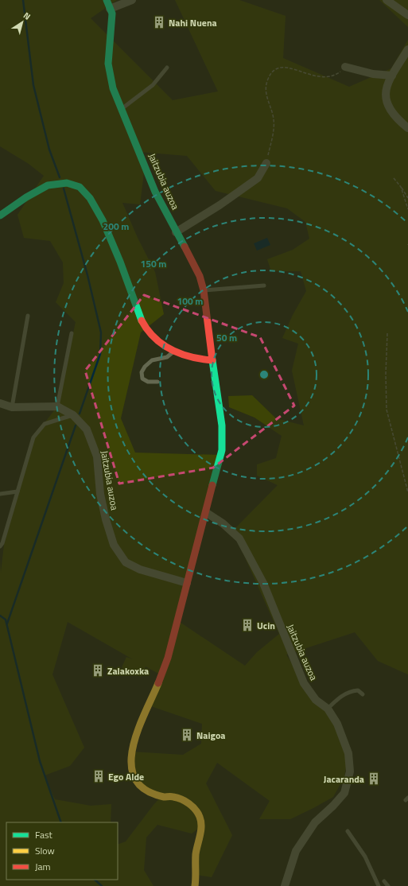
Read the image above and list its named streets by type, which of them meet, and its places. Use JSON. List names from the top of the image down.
{
  "streets": {
    "street": ["Jaitzubia auzoa"]
  },
  "places": {
    "building": [
      "Nahi Nuena",
      "Ucin",
      "Zalakoxka",
      "Naigoa",
      "Ego Alde",
      "Jacaranda"
    ]
  },
  "legend": ["Fast", "Slow", "Jam"],
  "north": "top right",
  "rings": [
    "200 m",
    "150 m",
    "100 m",
    "50 m"
  ]
}
